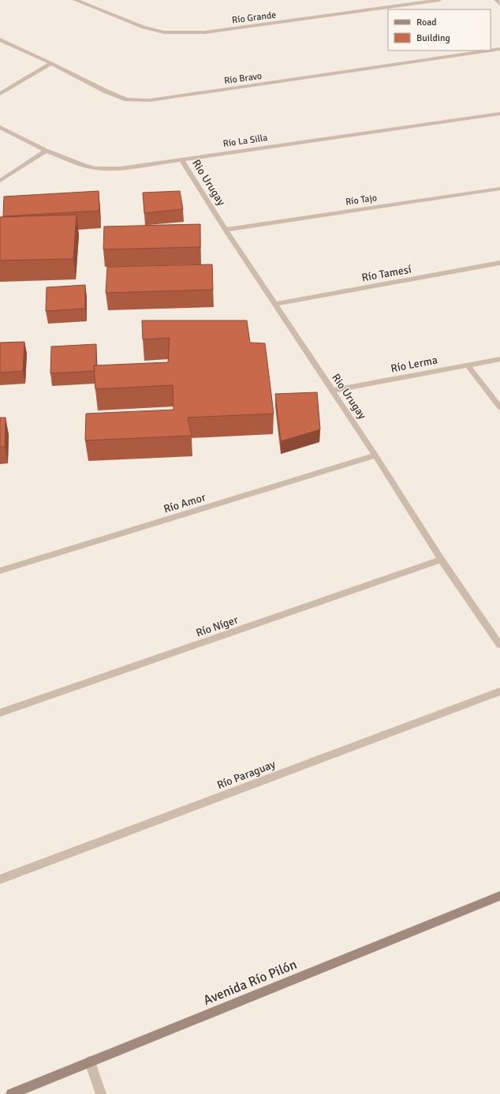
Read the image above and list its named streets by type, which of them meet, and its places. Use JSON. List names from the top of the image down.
{
  "streets": {
    "main road": ["Avenida Río Pilón"],
    "street": [
      "Río Grande",
      "Río Bravo",
      "Río La Silla",
      "Rio Urugay",
      "Río Tajo",
      "Río Tamesí",
      "Río Lerma",
      "Río Amor",
      "Río Níger",
      "Río Paraguay"
    ]
  },
  "crossings": [
    ["Río La Silla", "Rio Urugay"],
    ["Rio Urugay", "Río Tajo"],
    ["Rio Urugay", "Río Tamesí"],
    ["Rio Urugay", "Río Lerma"],
    ["Rio Urugay", "Río Amor"],
    ["Rio Urugay", "Río Níger"]
  ],
  "legend": ["Road", "Building"]
}
